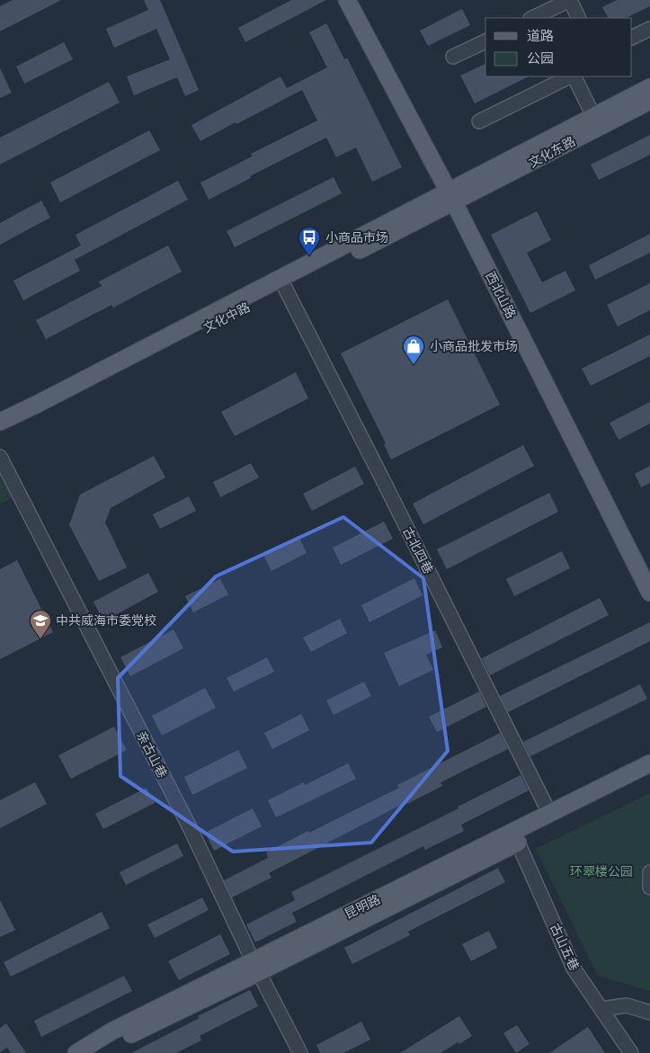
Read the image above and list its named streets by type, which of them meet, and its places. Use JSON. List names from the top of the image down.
{
  "streets": {
    "main road": [
      "文化东路",
      "西北山路",
      "文化中路",
      "昆明路"
    ],
    "street": ["古北四巷", "亲古山巷", "古山五巷"]
  },
  "crossings": [
    ["文化东路", "西北山路"],
    ["文化东路", "文化中路"],
    ["西北山路", "文化中路"],
    ["文化中路", "古北四巷"],
    ["古北四巷", "昆明路"],
    ["亲古山巷", "昆明路"],
    ["昆明路", "古山五巷"]
  ],
  "parks": ["环翠楼公园"],
  "places": {
    "bus stop": ["小商品市场"],
    "shop": ["小商品批发市场"],
    "school or university": ["中共威海市委党校"]
  },
  "legend": ["道路", "公园"]
}
